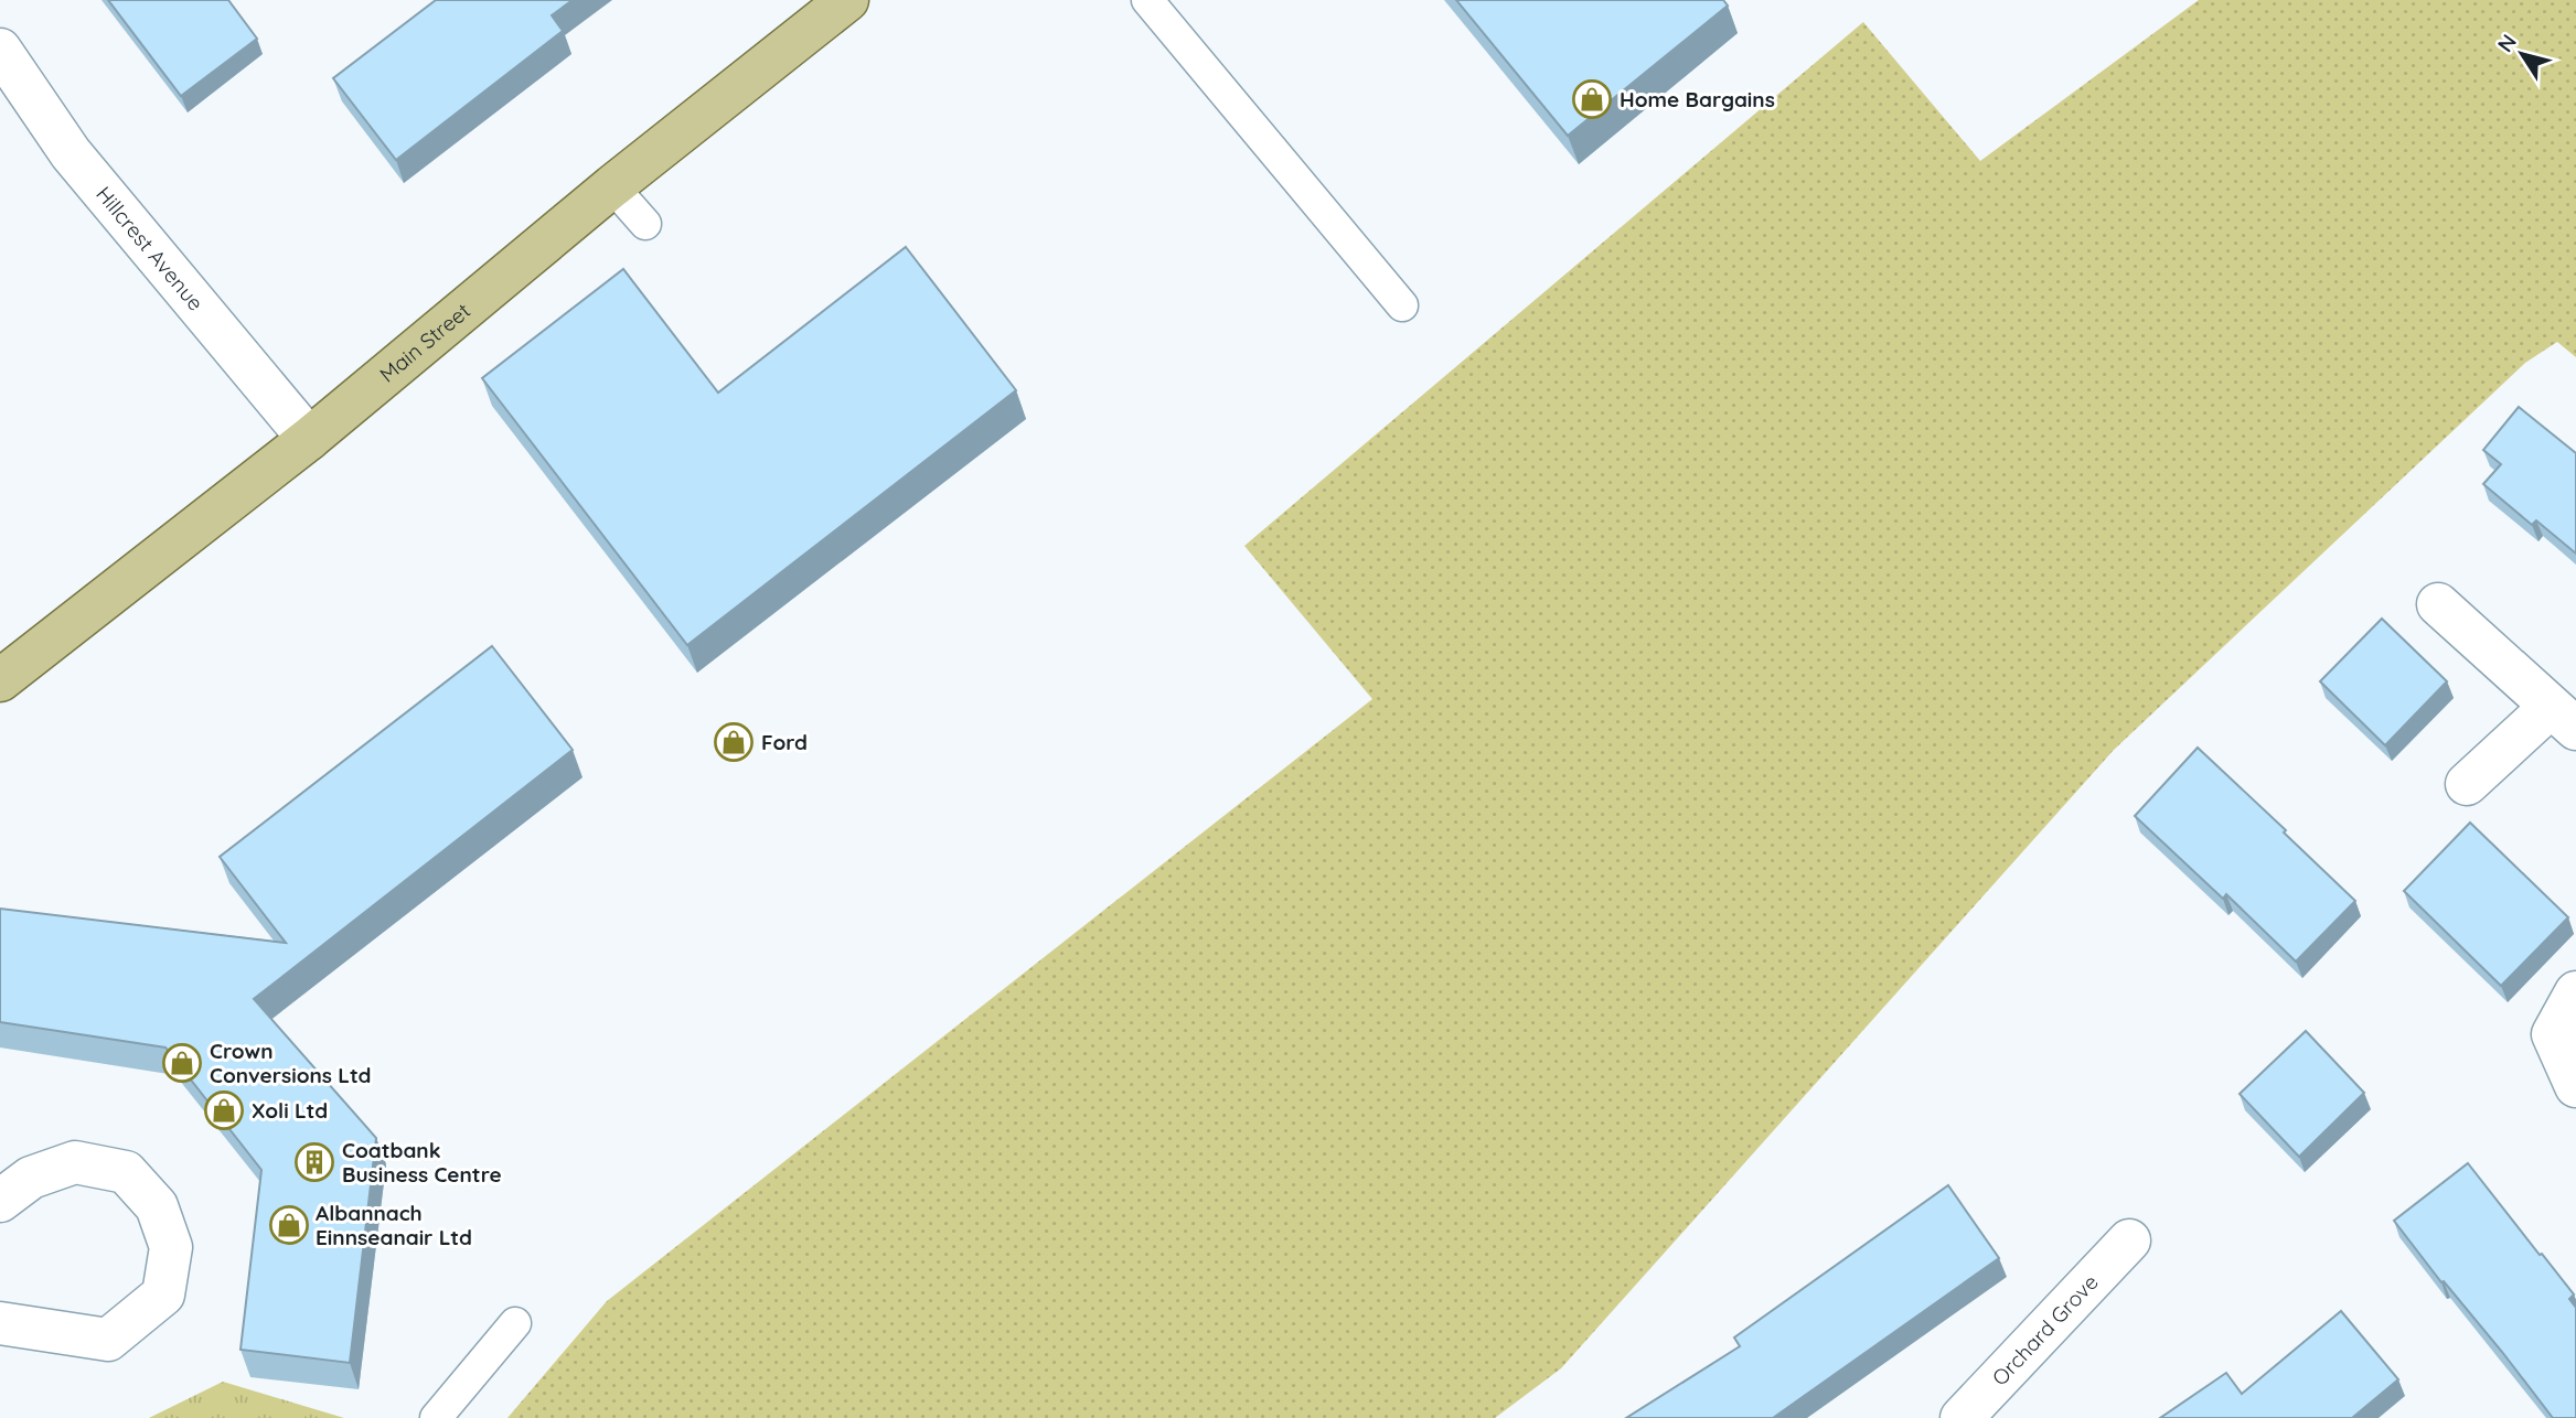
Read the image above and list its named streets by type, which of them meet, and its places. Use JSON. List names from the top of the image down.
{
  "streets": {
    "main road": ["Main Street"],
    "street": ["Hillcrest Avenue", "Orchard Grove"]
  },
  "crossings": [
    ["Hillcrest Avenue", "Main Street"]
  ],
  "places": {
    "shop": [
      "Home Bargains",
      "Ford",
      "Crown Conversions Ltd",
      "Xoli Ltd",
      "Albannach Einnseanair Ltd"
    ],
    "building": ["Coatbank Business Centre"]
  },
  "north": "top left"
}
